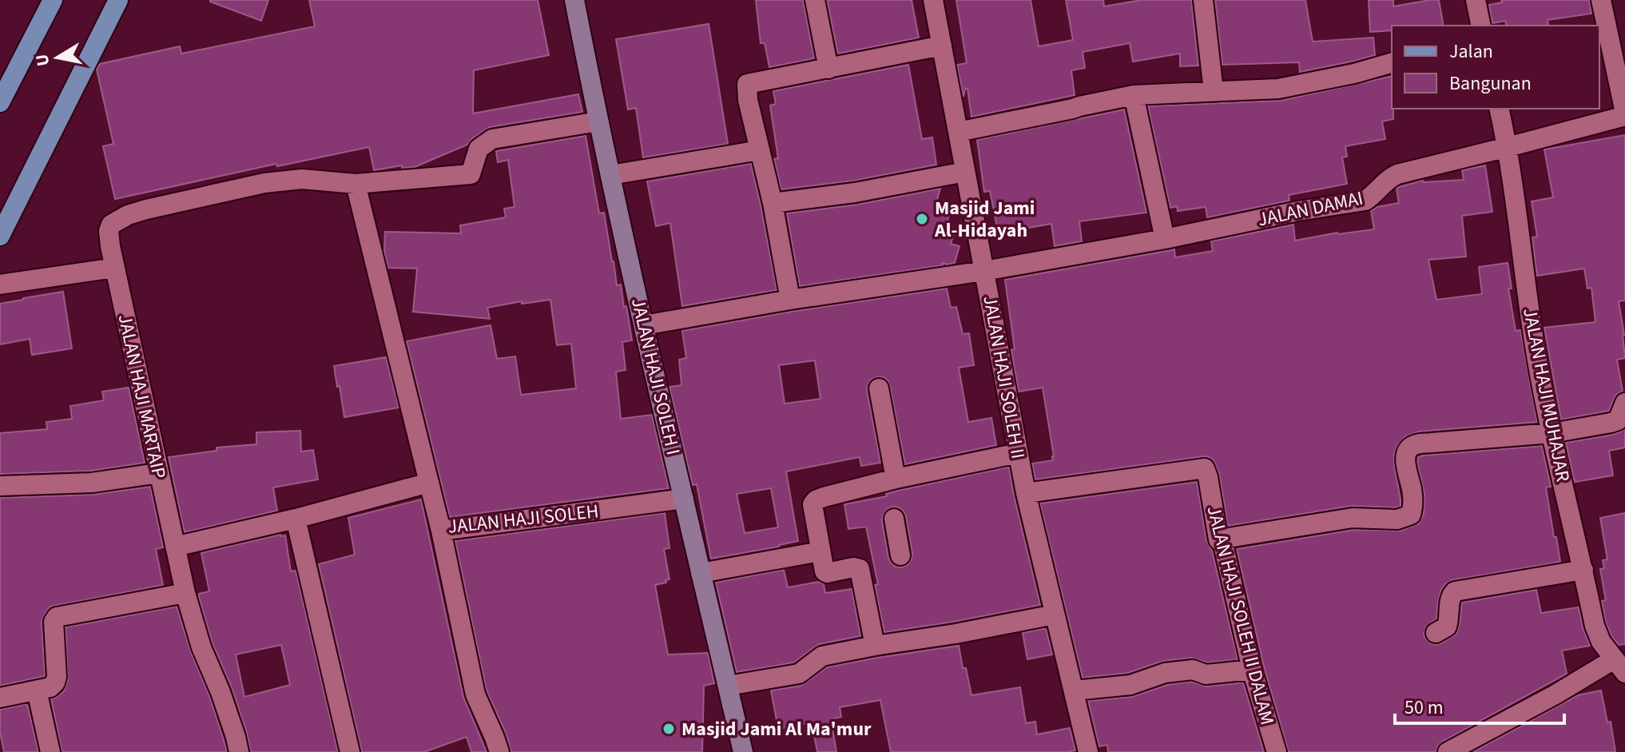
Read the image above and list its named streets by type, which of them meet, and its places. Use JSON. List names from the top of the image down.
{
  "streets": {
    "street": [
      "JALAN DAMAI",
      "JALAN HAJI SOLEH I",
      "JALAN HAJI SOLEH II",
      "JALAN HAJI MUHAJAR",
      "JALAN HAJI MARTAIP",
      "JALAN HAJI SOLEH",
      "JALAN HAJI SOLEH II DALAM"
    ]
  },
  "crossings": [
    ["JALAN DAMAI", "JALAN HAJI SOLEH II"],
    ["JALAN DAMAI", "JALAN HAJI MUHAJAR"],
    ["JALAN HAJI SOLEH I", "JALAN HAJI SOLEH"],
    ["JALAN HAJI SOLEH II", "JALAN HAJI SOLEH II DALAM"],
    ["JALAN HAJI MARTAIP", "JALAN HAJI SOLEH"]
  ],
  "places": ["Masjid Jami Al-Hidayah", "Masjid Jami Al Ma'mur"],
  "legend": ["Jalan", "Bangunan"],
  "scale_bar": "50 m",
  "north": "left"
}
